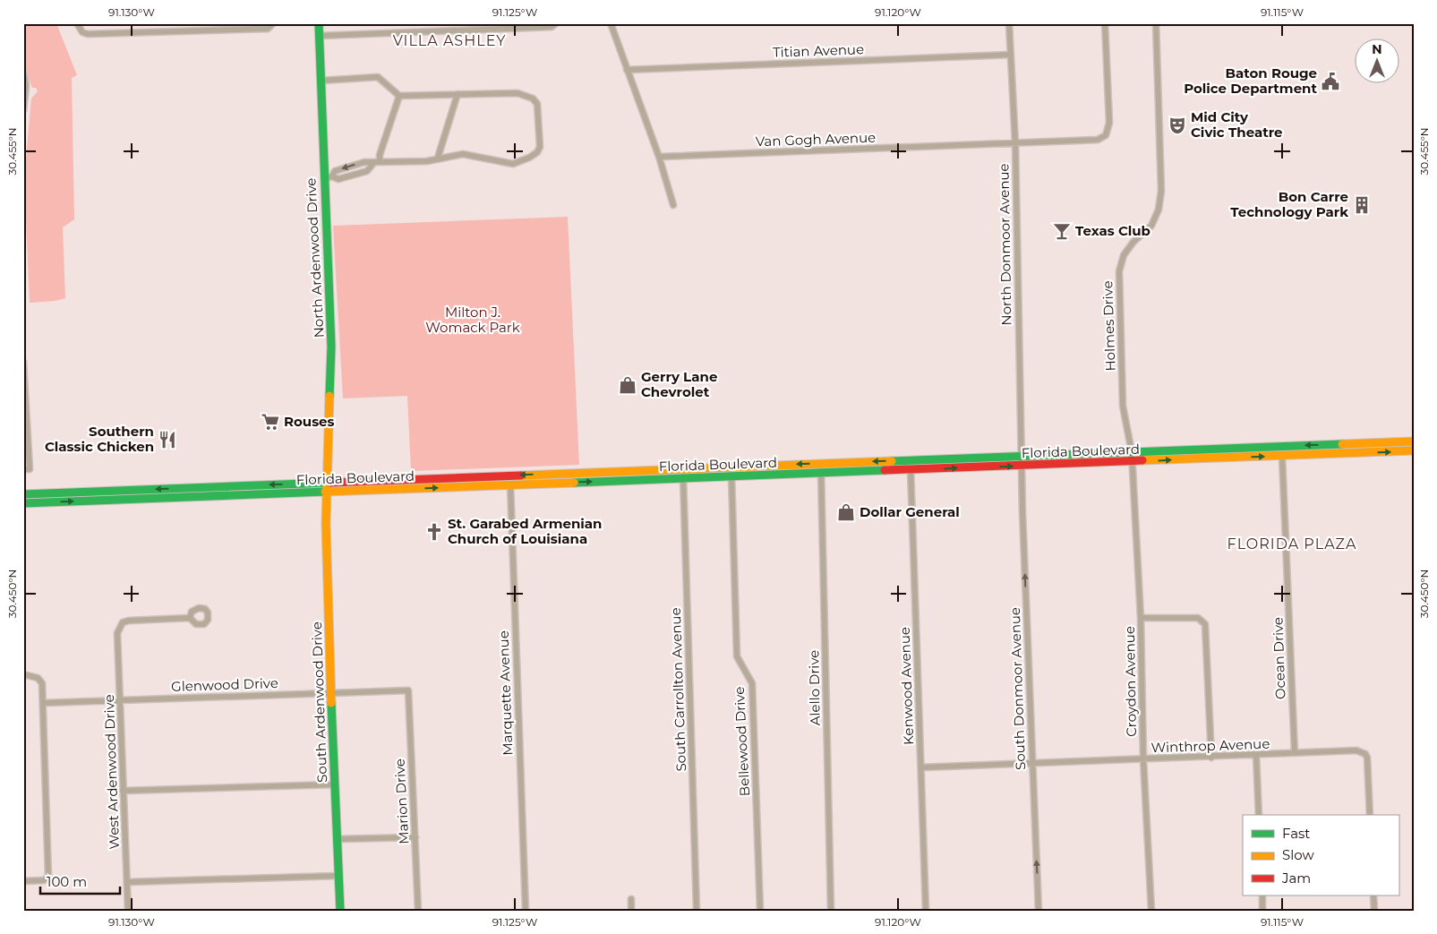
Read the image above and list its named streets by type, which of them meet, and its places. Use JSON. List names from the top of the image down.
{
  "streets": {
    "main road": ["North Ardenwood Drive", "Florida Boulevard", "South Ardenwood Drive"],
    "street": [
      "Titian Avenue",
      "Van Gogh Avenue",
      "North Donmoor Avenue",
      "Holmes Drive",
      "Ocean Drive",
      "Croydon Avenue",
      "Glenwood Drive",
      "Kenwood Avenue",
      "Alello Drive",
      "South Donmoor Avenue",
      "South Carrollton Avenue",
      "Marquette Avenue",
      "Bellewood Drive",
      "Winthrop Avenue",
      "West Ardenwood Drive",
      "Marion Drive"
    ]
  },
  "crossings": [
    ["Titian Avenue", "North Donmoor Avenue"],
    ["Van Gogh Avenue", "North Donmoor Avenue"],
    ["North Donmoor Avenue", "Florida Boulevard"],
    ["North Donmoor Avenue", "South Donmoor Avenue"],
    ["North Ardenwood Drive", "Florida Boulevard"],
    ["North Ardenwood Drive", "South Ardenwood Drive"],
    ["Holmes Drive", "Florida Boulevard"],
    ["Holmes Drive", "Croydon Avenue"],
    ["Florida Boulevard", "Ocean Drive"],
    ["Florida Boulevard", "Croydon Avenue"],
    ["Florida Boulevard", "Kenwood Avenue"],
    ["Florida Boulevard", "Alello Drive"],
    ["Florida Boulevard", "South Donmoor Avenue"],
    ["Florida Boulevard", "South Carrollton Avenue"],
    ["Florida Boulevard", "Marquette Avenue"],
    ["Florida Boulevard", "South Ardenwood Drive"],
    ["Florida Boulevard", "Bellewood Drive"],
    ["Ocean Drive", "Winthrop Avenue"],
    ["Croydon Avenue", "Winthrop Avenue"],
    ["Glenwood Drive", "South Ardenwood Drive"],
    ["Glenwood Drive", "West Ardenwood Drive"],
    ["Glenwood Drive", "Marion Drive"],
    ["Kenwood Avenue", "Winthrop Avenue"],
    ["South Donmoor Avenue", "Winthrop Avenue"]
  ],
  "one_way": ["South Donmoor Avenue"],
  "districts": ["VILLA ASHLEY", "FLORIDA PLAZA"],
  "parks": ["Milton J. Womack Park"],
  "places": {
    "public building": ["Baton Rouge Police Department"],
    "theatre": ["Mid City Civic Theatre"],
    "building": ["Bon Carre Technology Park"],
    "bar": ["Texas Club"],
    "shop": ["Gerry Lane Chevrolet", "Dollar General"],
    "supermarket": ["Rouses"],
    "restaurant": ["Southern Classic Chicken"],
    "church": ["St. Garabed Armenian Church of Louisiana"]
  },
  "legend": ["Fast", "Slow", "Jam"],
  "scale_bar": "100 m",
  "north": "top",
  "coordinates": [
    "91.130°W",
    "91.125°W",
    "91.120°W",
    "91.115°W",
    "30.455°N",
    "30.450°N"
  ]
}
